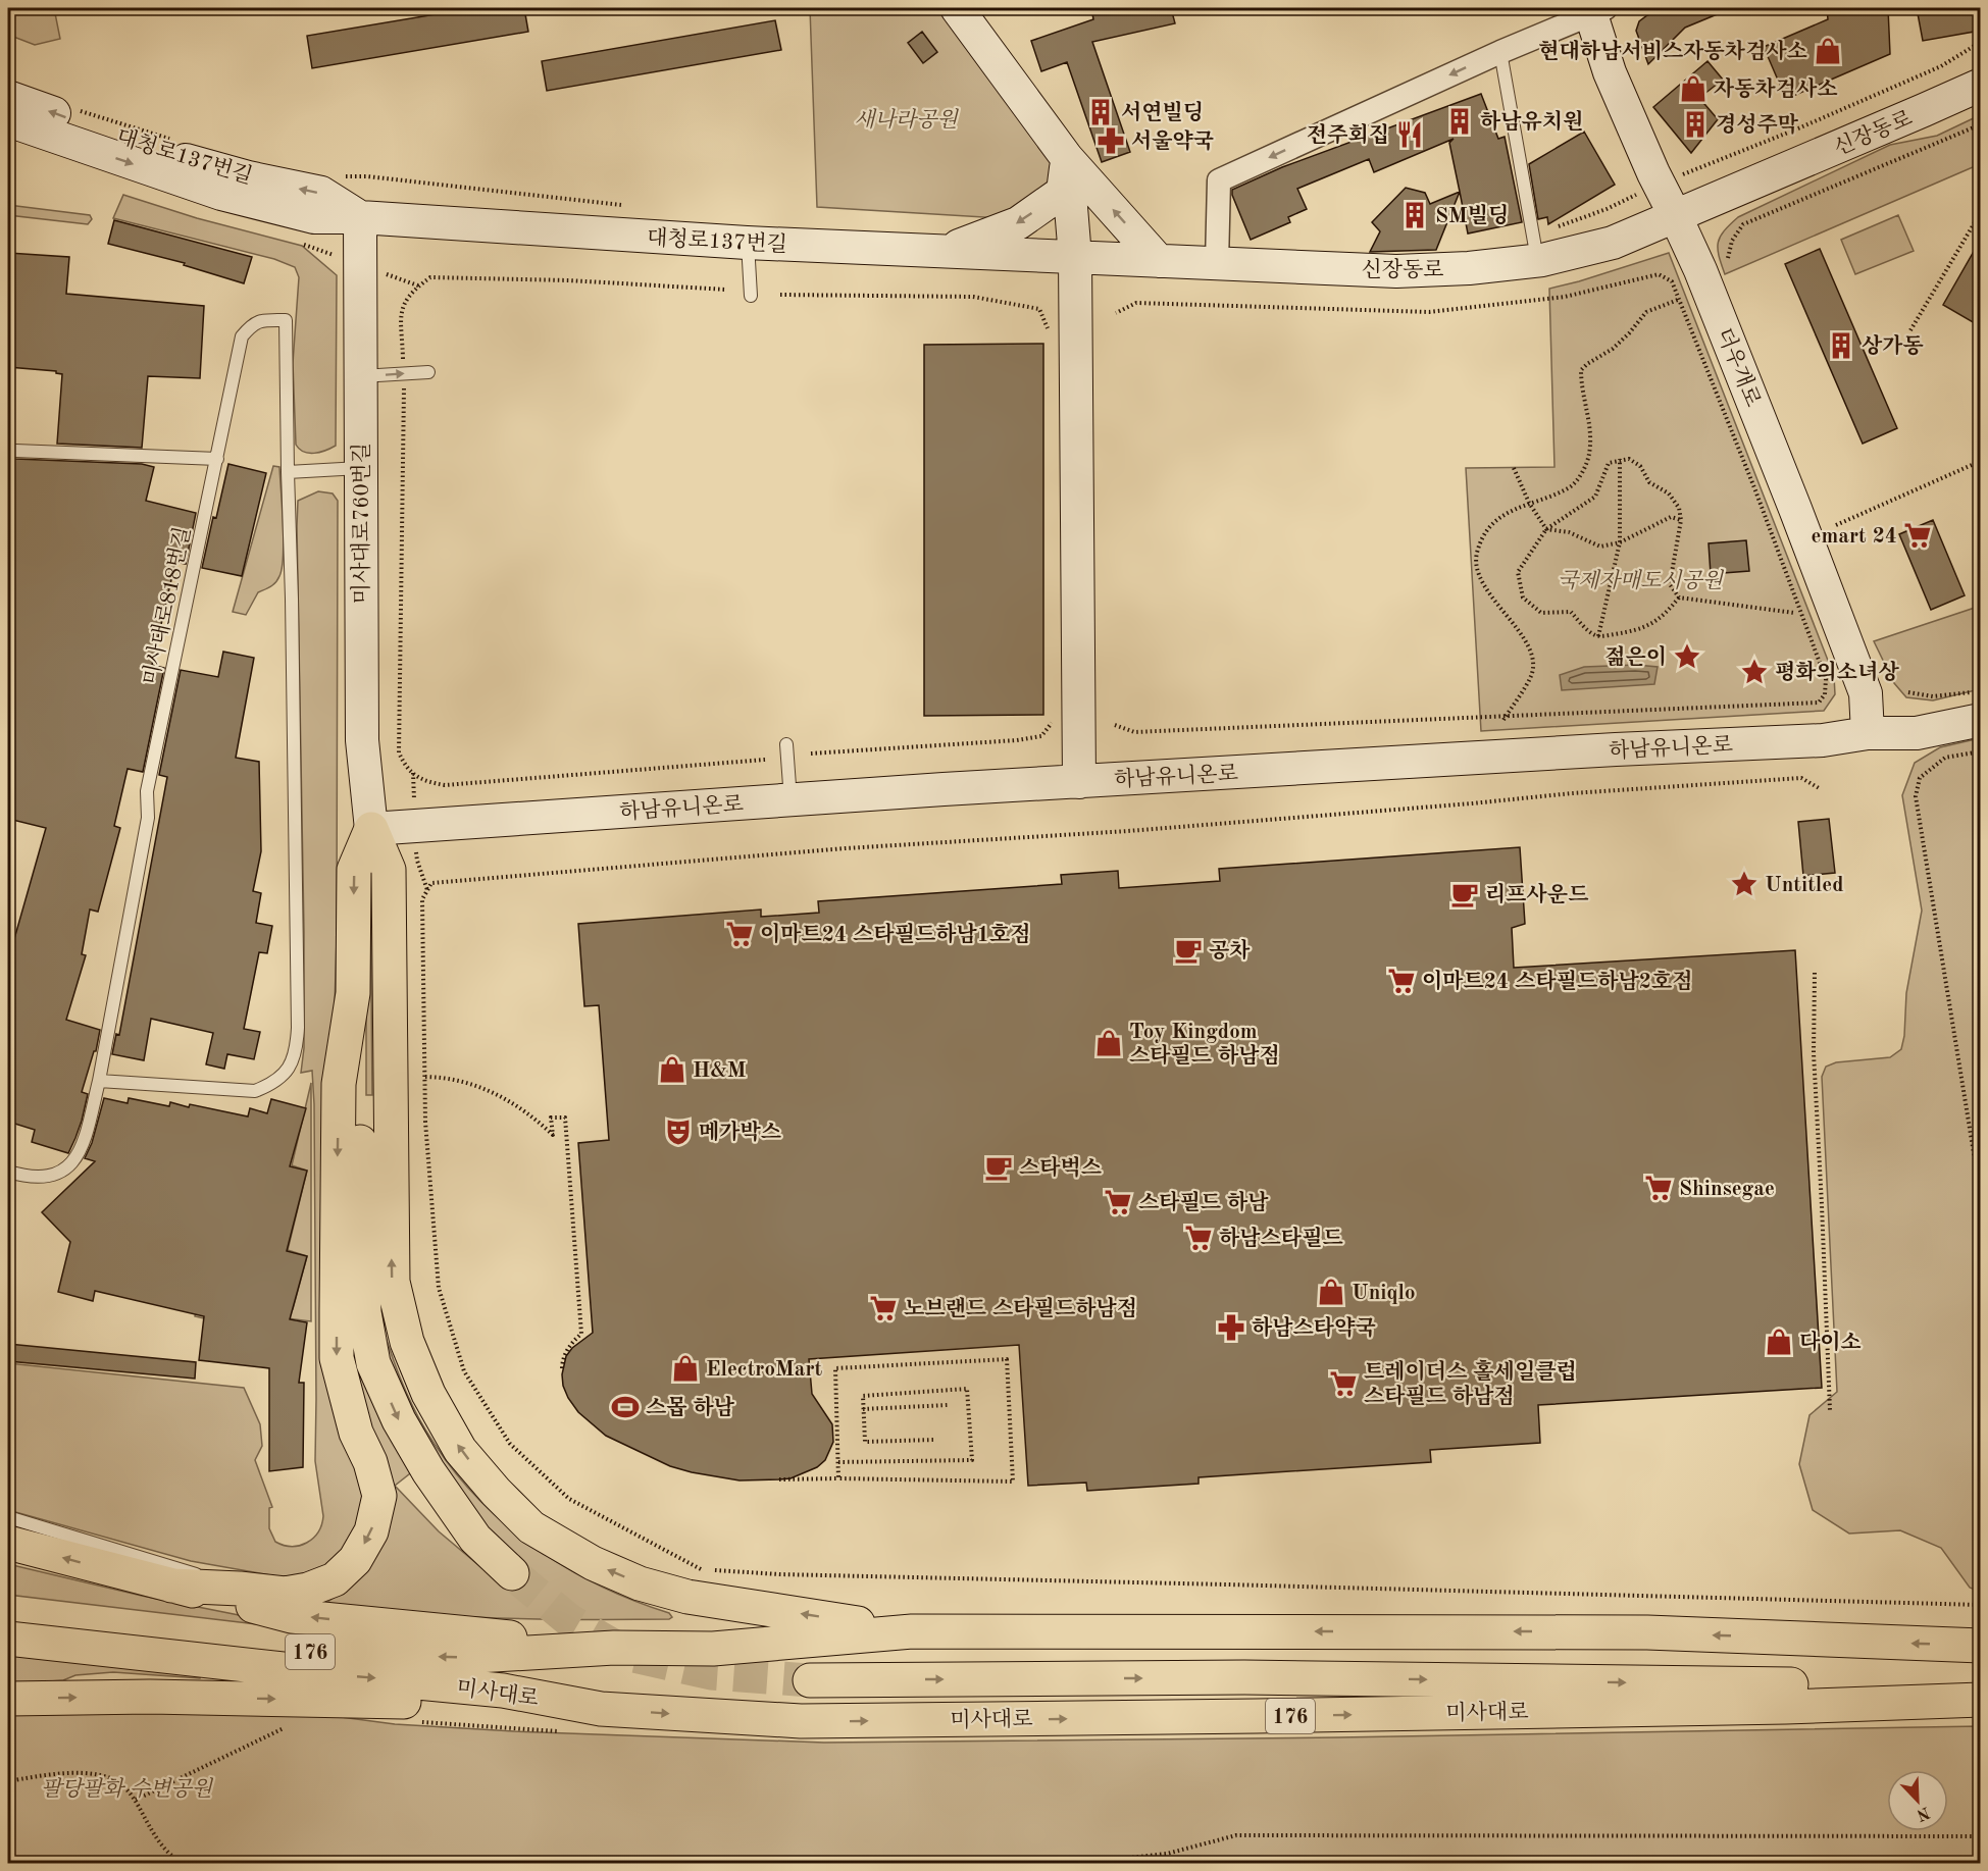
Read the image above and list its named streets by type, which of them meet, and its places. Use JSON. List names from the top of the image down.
{
  "streets": {
    "main road": [
      "신장동로",
      "대청로137번길",
      "더우개로",
      "미사대로760번길",
      "하남유니온로",
      "176",
      "미사대로"
    ],
    "lane": ["미사대로818번길"]
  },
  "crossings": [
    ["신장동로", "대청로137번길"],
    ["신장동로", "더우개로"],
    ["대청로137번길", "미사대로760번길"],
    ["더우개로", "하남유니온로"],
    ["미사대로760번길", "하남유니온로"]
  ],
  "parks": ["새나라공원", "국제자매도시공원", "팔당팔화 수변공원"],
  "places": {
    "shop": [
      "현대하남서비스자동차검사소",
      "자동차검사소",
      "Toy Kingdom 스타필드 하남점",
      "H&M",
      "Uniqlo",
      "다이소",
      "ElectroMart"
    ],
    "building": [
      "서연빌딩",
      "하남유치원",
      "경성주막",
      "SM빌딩",
      "상가동"
    ],
    "restaurant": ["전주회집"],
    "pharmacy": ["서울약국", "하남스타약국"],
    "supermarket": [
      "emart 24",
      "이마트24 스타필드하남1호점",
      "이마트24 스타필드하남2호점",
      "Shinsegae",
      "스타필드 하남",
      "하남스타필드",
      "노브랜드 스타필드하남점",
      "트레이더스 홀세일클럽 스타필드 하남점"
    ],
    "place": ["젊은이", "평화의소녀상", "Untitled"],
    "cafe": ["리프사운드", "공차", "스타벅스"],
    "theatre": ["메가박스"],
    "sports": ["스몹 하남"]
  },
  "north": "bottom right"
}
